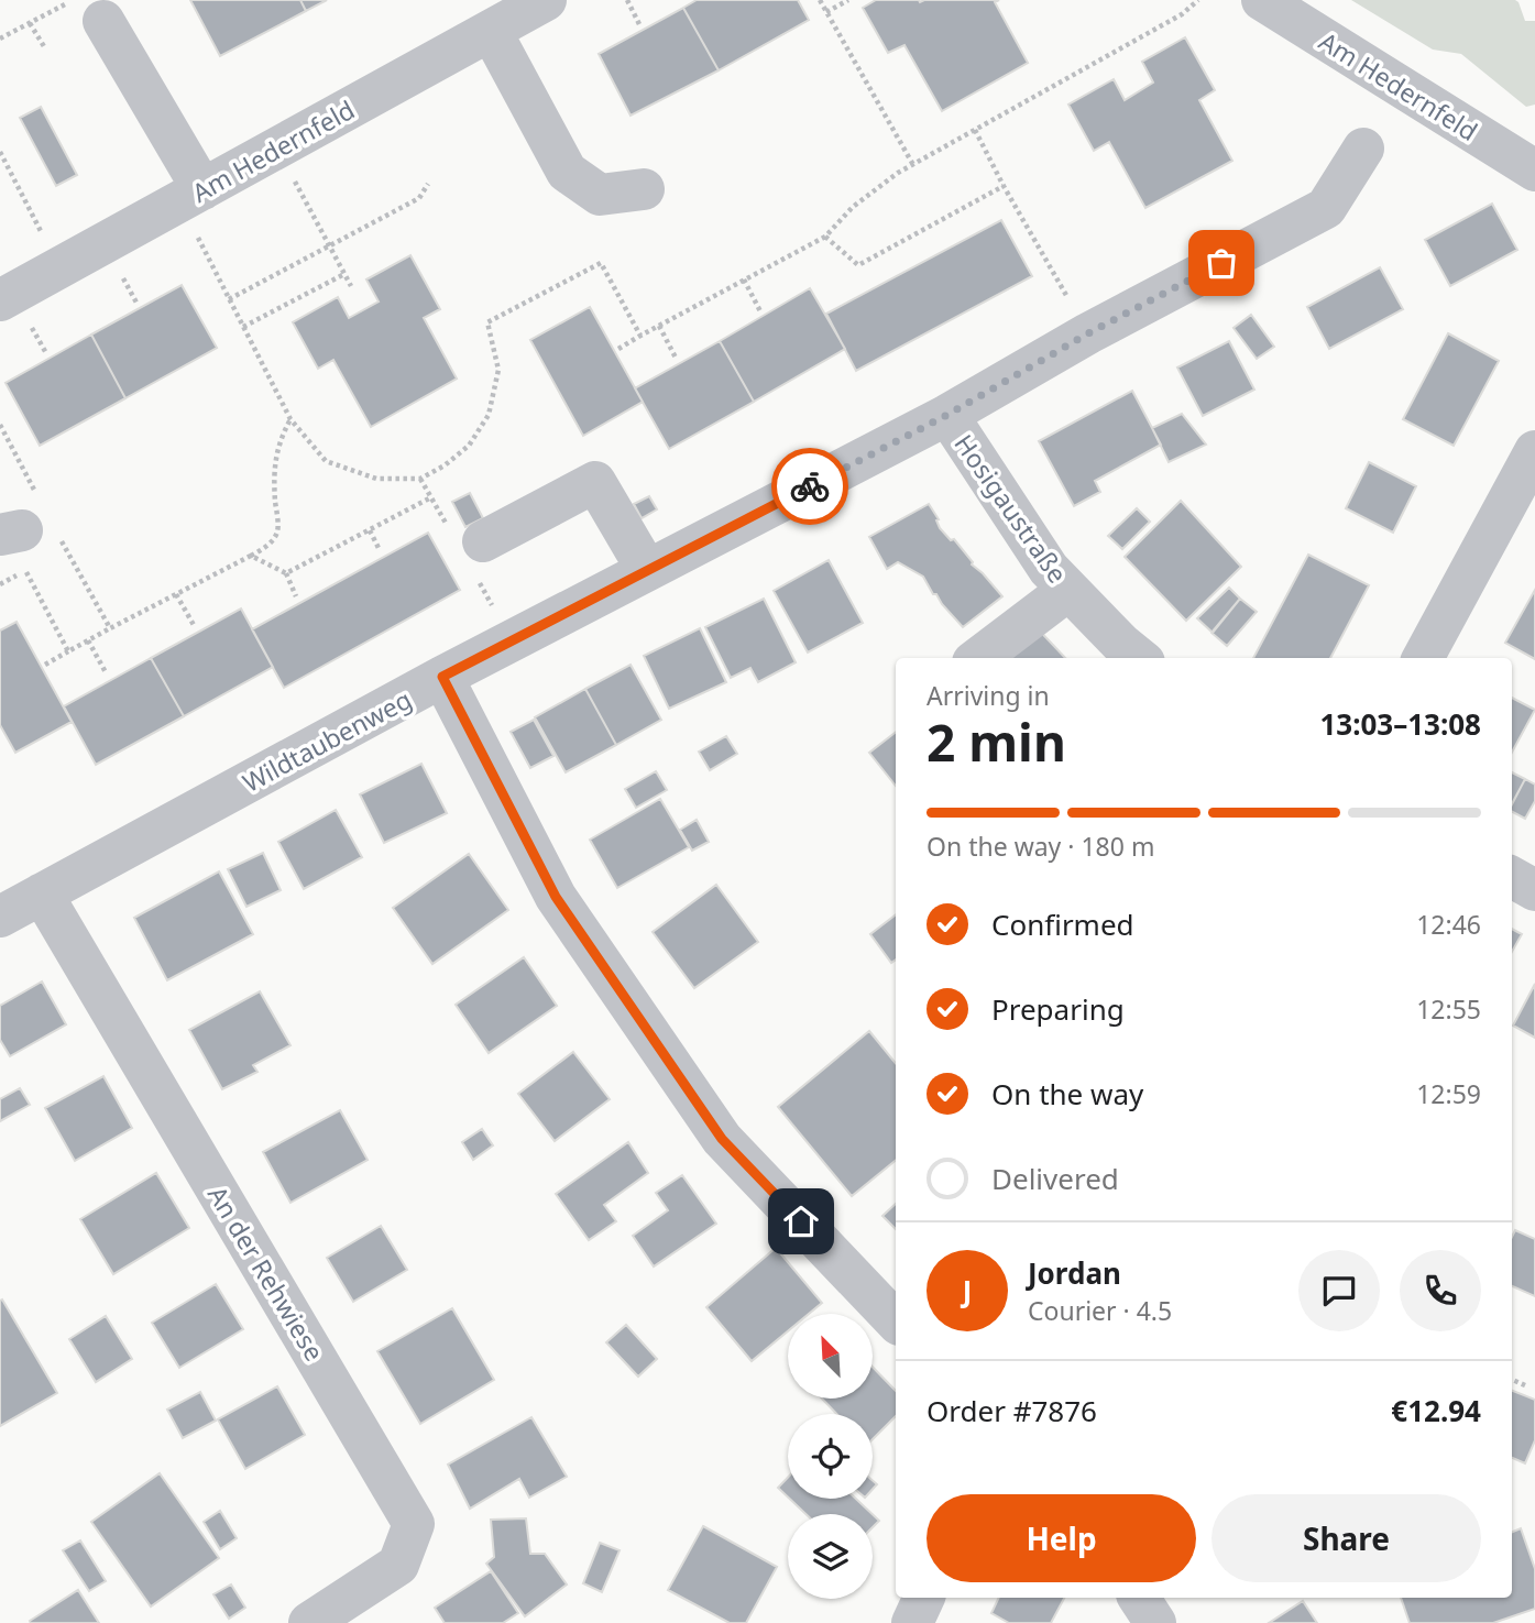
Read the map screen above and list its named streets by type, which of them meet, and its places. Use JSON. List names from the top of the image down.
{
  "streets": {
    "street": [
      "Am Hedernfeld",
      "Hosigaustraße",
      "Wildtaubenweg",
      "An der Rehwiese"
    ]
  },
  "crossings": [
    ["Hosigaustraße", "Wildtaubenweg"],
    ["Wildtaubenweg", "An der Rehwiese"]
  ],
  "north": "top left",
  "page": {
    "heading": ["2 min", "Arriving in", "13:03–13:08"],
    "panel": [
      "Jordan",
      "Courier · 4.5",
      "Order #7876",
      "€12.94"
    ],
    "bar": "On the way · 180 m",
    "list": [
      ["Confirmed", "12:46"],
      ["Preparing", "12:55"],
      ["On the way", "12:59"],
      "Delivered"
    ],
    "round": "J",
    "buttons": ["Help", "Share"]
  }
}
